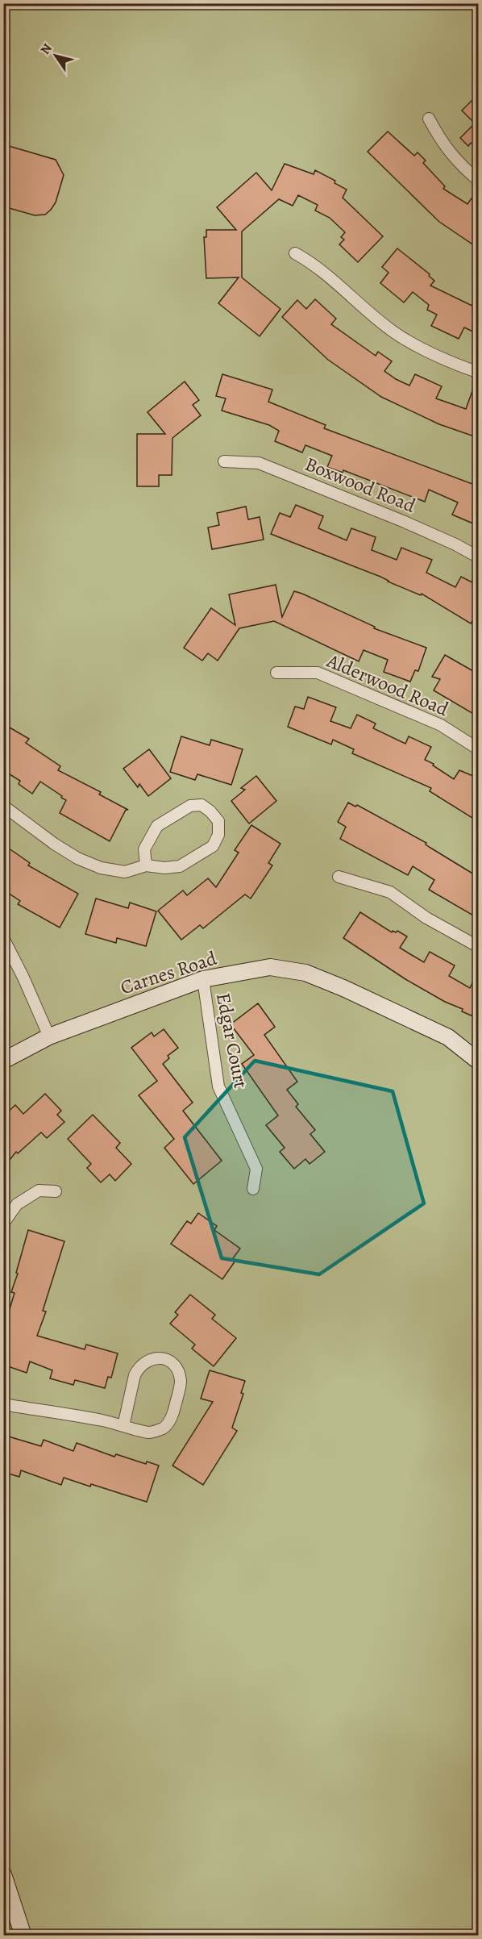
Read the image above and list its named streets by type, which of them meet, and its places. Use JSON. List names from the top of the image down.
{
  "streets": {
    "street": [
      "Boxwood Road",
      "Alderwood Road",
      "Carnes Road",
      "Edgar Court"
    ]
  },
  "crossings": [
    ["Carnes Road", "Edgar Court"]
  ],
  "north": "top left"
}
